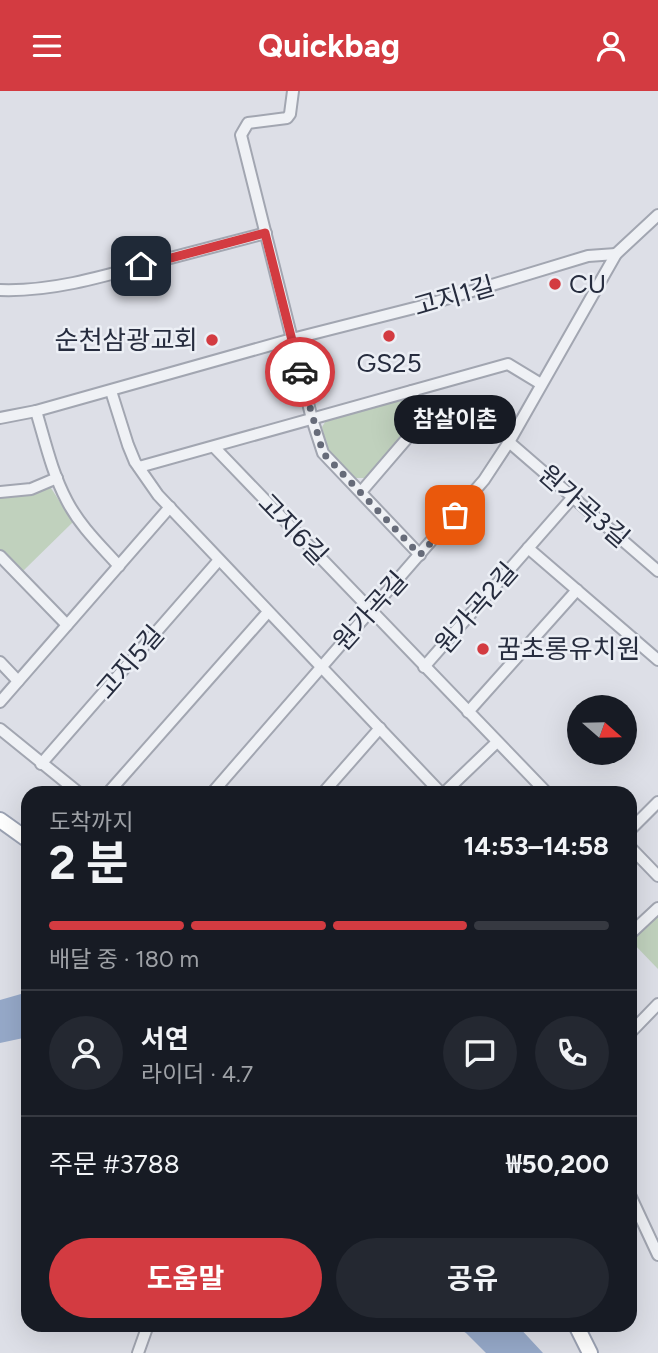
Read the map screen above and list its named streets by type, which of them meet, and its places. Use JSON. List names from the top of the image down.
{
  "streets": {
    "street": [
      "고지1길",
      "원가곡3길",
      "고지6길",
      "원가곡2길",
      "원가곡길",
      "고지5길"
    ]
  },
  "crossings": [
    ["고지1길", "원가곡길"],
    ["원가곡3길", "원가곡2길"],
    ["원가곡3길", "원가곡길"],
    ["고지6길", "원가곡2길"],
    ["고지6길", "원가곡길"],
    ["원가곡2길", "원가곡길"]
  ],
  "places": [
    "CU",
    "GS25",
    "순천삼광교회",
    "참살이촌",
    "꿈초롱유치원"
  ],
  "north": "right",
  "page": {
    "header": "Quickbag",
    "bubble": "참살이촌",
    "heading": ["2 분", "도착까지", "14:53–14:58"],
    "panel": [
      "서연",
      "라이더 · 4.7",
      "주문 #3788",
      "₩50,200"
    ],
    "bar": "배달 중 · 180 m",
    "buttons": ["도움말", "공유"]
  }
}
